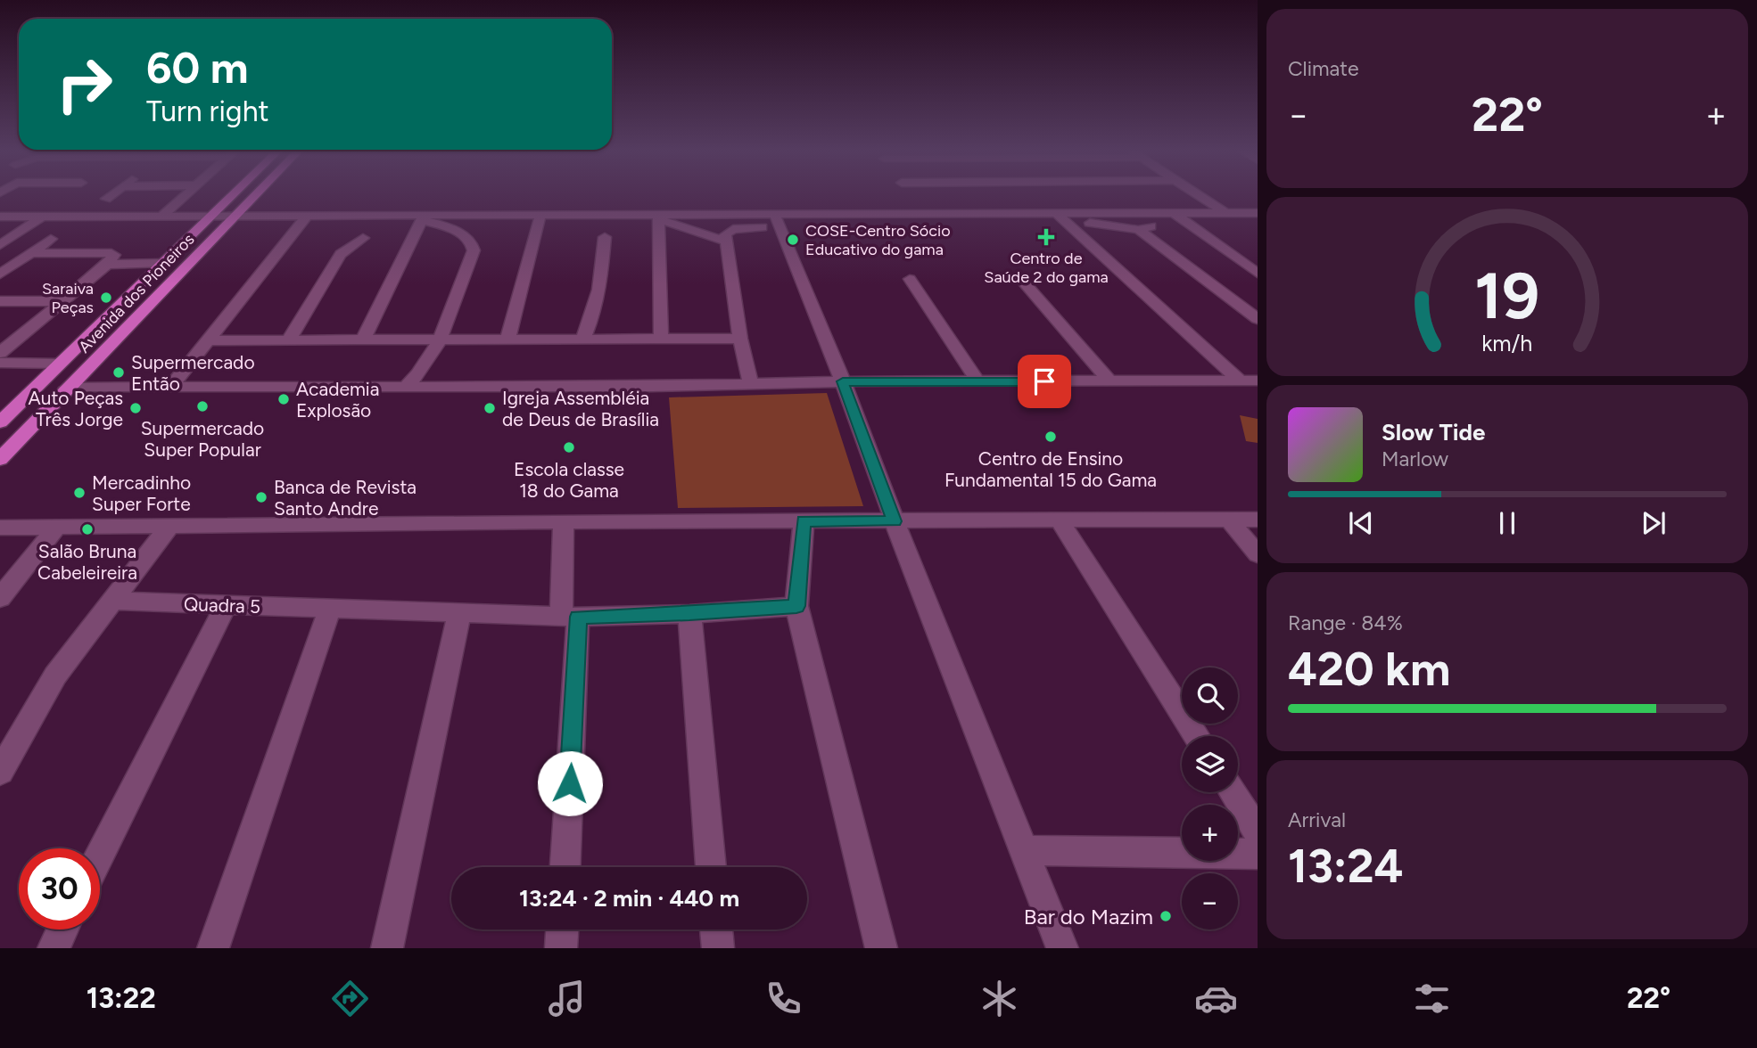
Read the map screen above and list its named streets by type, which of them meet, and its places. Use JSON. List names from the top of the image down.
{
  "streets": {
    "main road": ["Avenida dos Pioneiros"],
    "street": ["Quadra 5"]
  },
  "places": {
    "health": ["Centro de Saúde 2 do gama"],
    "other": [
      "COSE-Centro Sócio Educativo do gama",
      "Saraiva Peças",
      "Supermercado Então",
      "Academia Explosão",
      "Supermercado Super Popular",
      "Auto Peças Três Jorge",
      "Igreja Assembléia de Deus de Brasília",
      "Centro de Ensino Fundamental 15 do Gama",
      "Escola classe 18 do Gama",
      "Mercadinho Super Forte",
      "Banca de Revista Santo Andre",
      "Salão Bruna Cabeleireira",
      "Bar do Mazim"
    ]
  },
  "page": {
    "tile": [
      "Climate",
      ["Range · 84%", "420 km"],
      ["Arrival", "13:24"]
    ],
    "turn": ["60 m", "Turn right"],
    "heat": ["−", "22°", "+"],
    "song": ["Slow Tide", "Marlow"],
    "map_buttons": ["+", "−"],
    "limit": "30",
    "trip": "13:24 · 2 min · 440 m",
    "tabs": ["13:22", "22°"],
    "gauge": ["19", "km/h"]
  }
}
